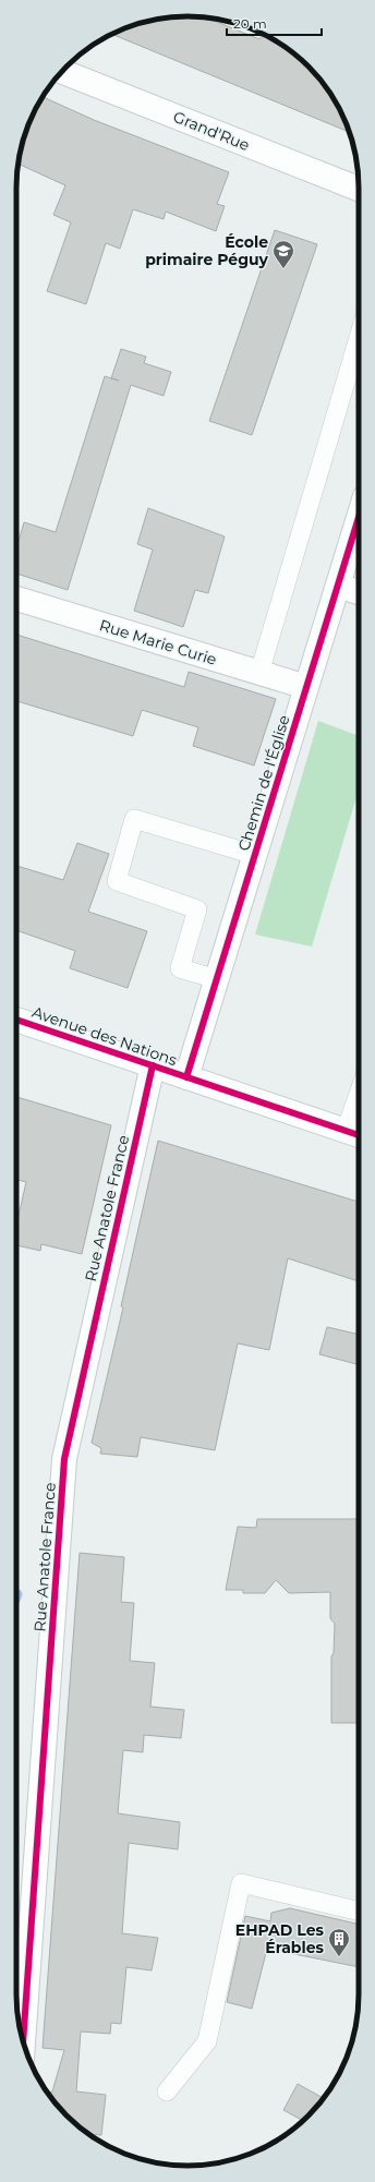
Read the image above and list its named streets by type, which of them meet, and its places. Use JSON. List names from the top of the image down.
{
  "streets": {
    "street": [
      "Grand'Rue",
      "Rue Marie Curie",
      "Chemin de l'Église",
      "Avenue des Nations",
      "Rue Anatole France"
    ]
  },
  "crossings": [
    ["Rue Marie Curie", "Chemin de l'Église"],
    ["Chemin de l'Église", "Avenue des Nations"],
    ["Avenue des Nations", "Rue Anatole France"]
  ],
  "places": {
    "school or university": ["École primaire Péguy"],
    "building": ["EHPAD Les Érables"]
  },
  "scale_bar": "20 m"
}
